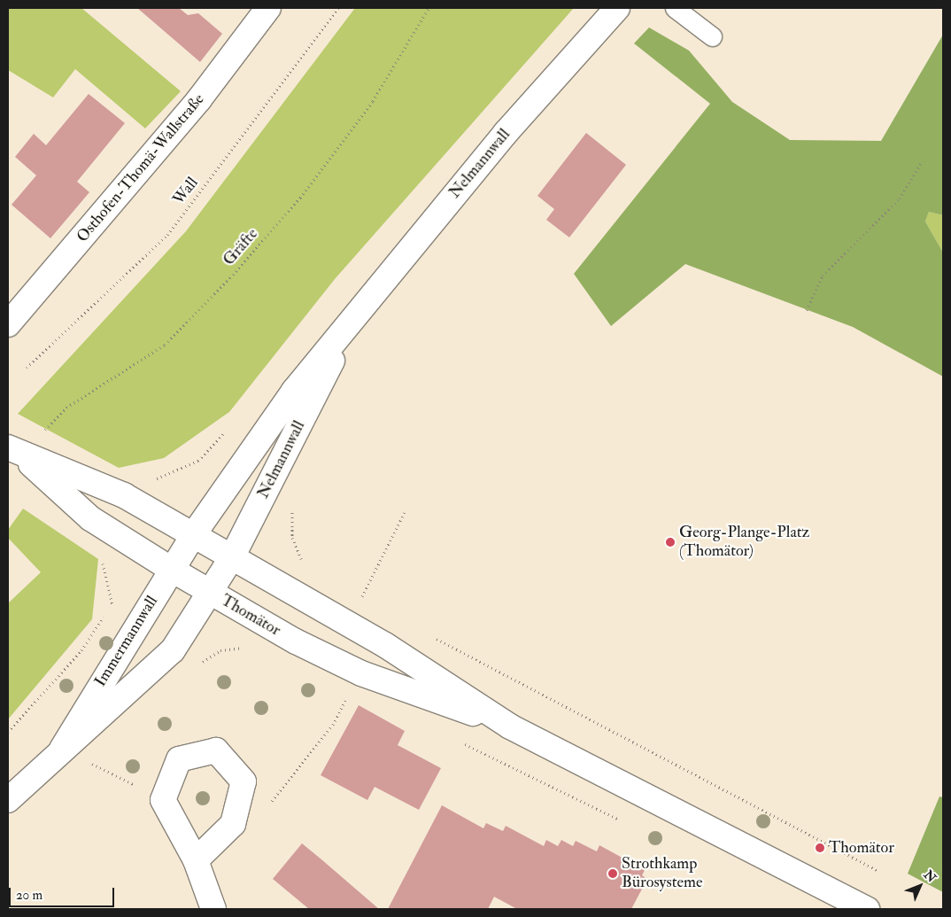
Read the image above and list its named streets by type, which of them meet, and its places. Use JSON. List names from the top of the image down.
{
  "streets": {
    "street": [
      "Nelmannwall",
      "Osthofen-Thomä-Wallstraße",
      "Thomätor",
      "Immermannwall"
    ],
    "path": ["Wall", "Gräfte"]
  },
  "crossings": [
    ["Nelmannwall", "Thomätor"],
    ["Nelmannwall", "Immermannwall"],
    ["Gräfte", "Thomätor"],
    ["Thomätor", "Immermannwall"]
  ],
  "places": ["Georg-Plange-Platz (Thomätor)", "Thomätor", "Strothkamp Bürosysteme"],
  "scale_bar": "20 m",
  "north": "top right"
}
